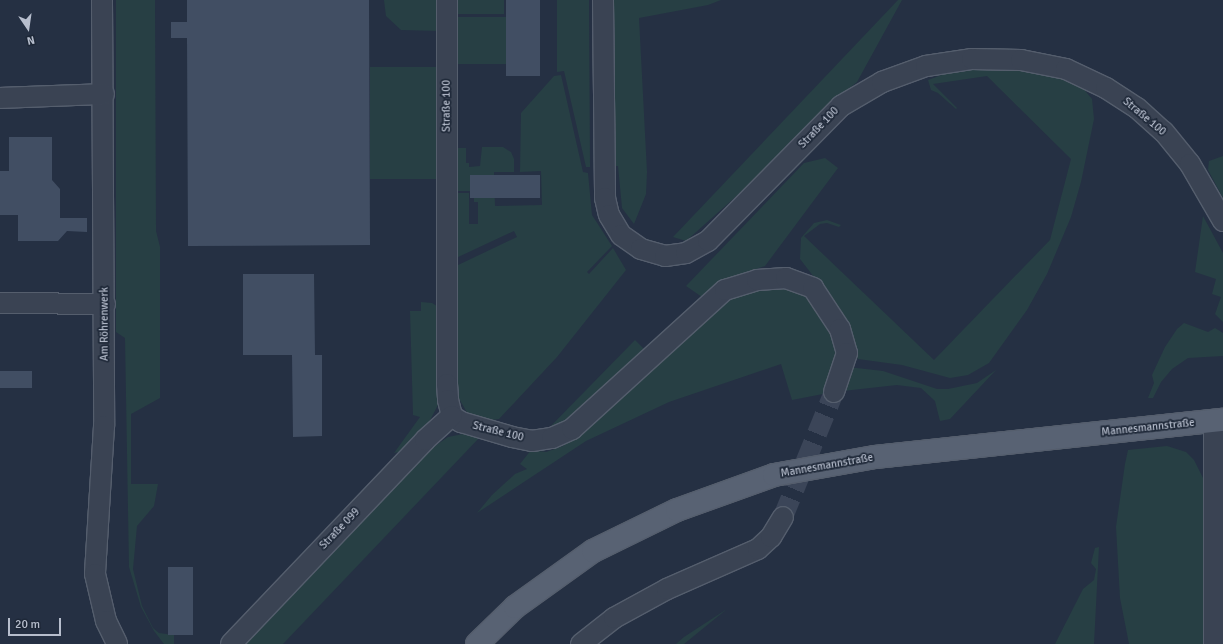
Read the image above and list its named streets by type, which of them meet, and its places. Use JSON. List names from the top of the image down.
{
  "streets": {
    "main road": ["Mannesmannstraße"],
    "street": ["Straße 100", "Am Röhrenwerk", "Straße 099"]
  },
  "crossings": [
    ["Straße 100", "Straße 099"]
  ],
  "scale_bar": "20 m",
  "north": "bottom"
}
